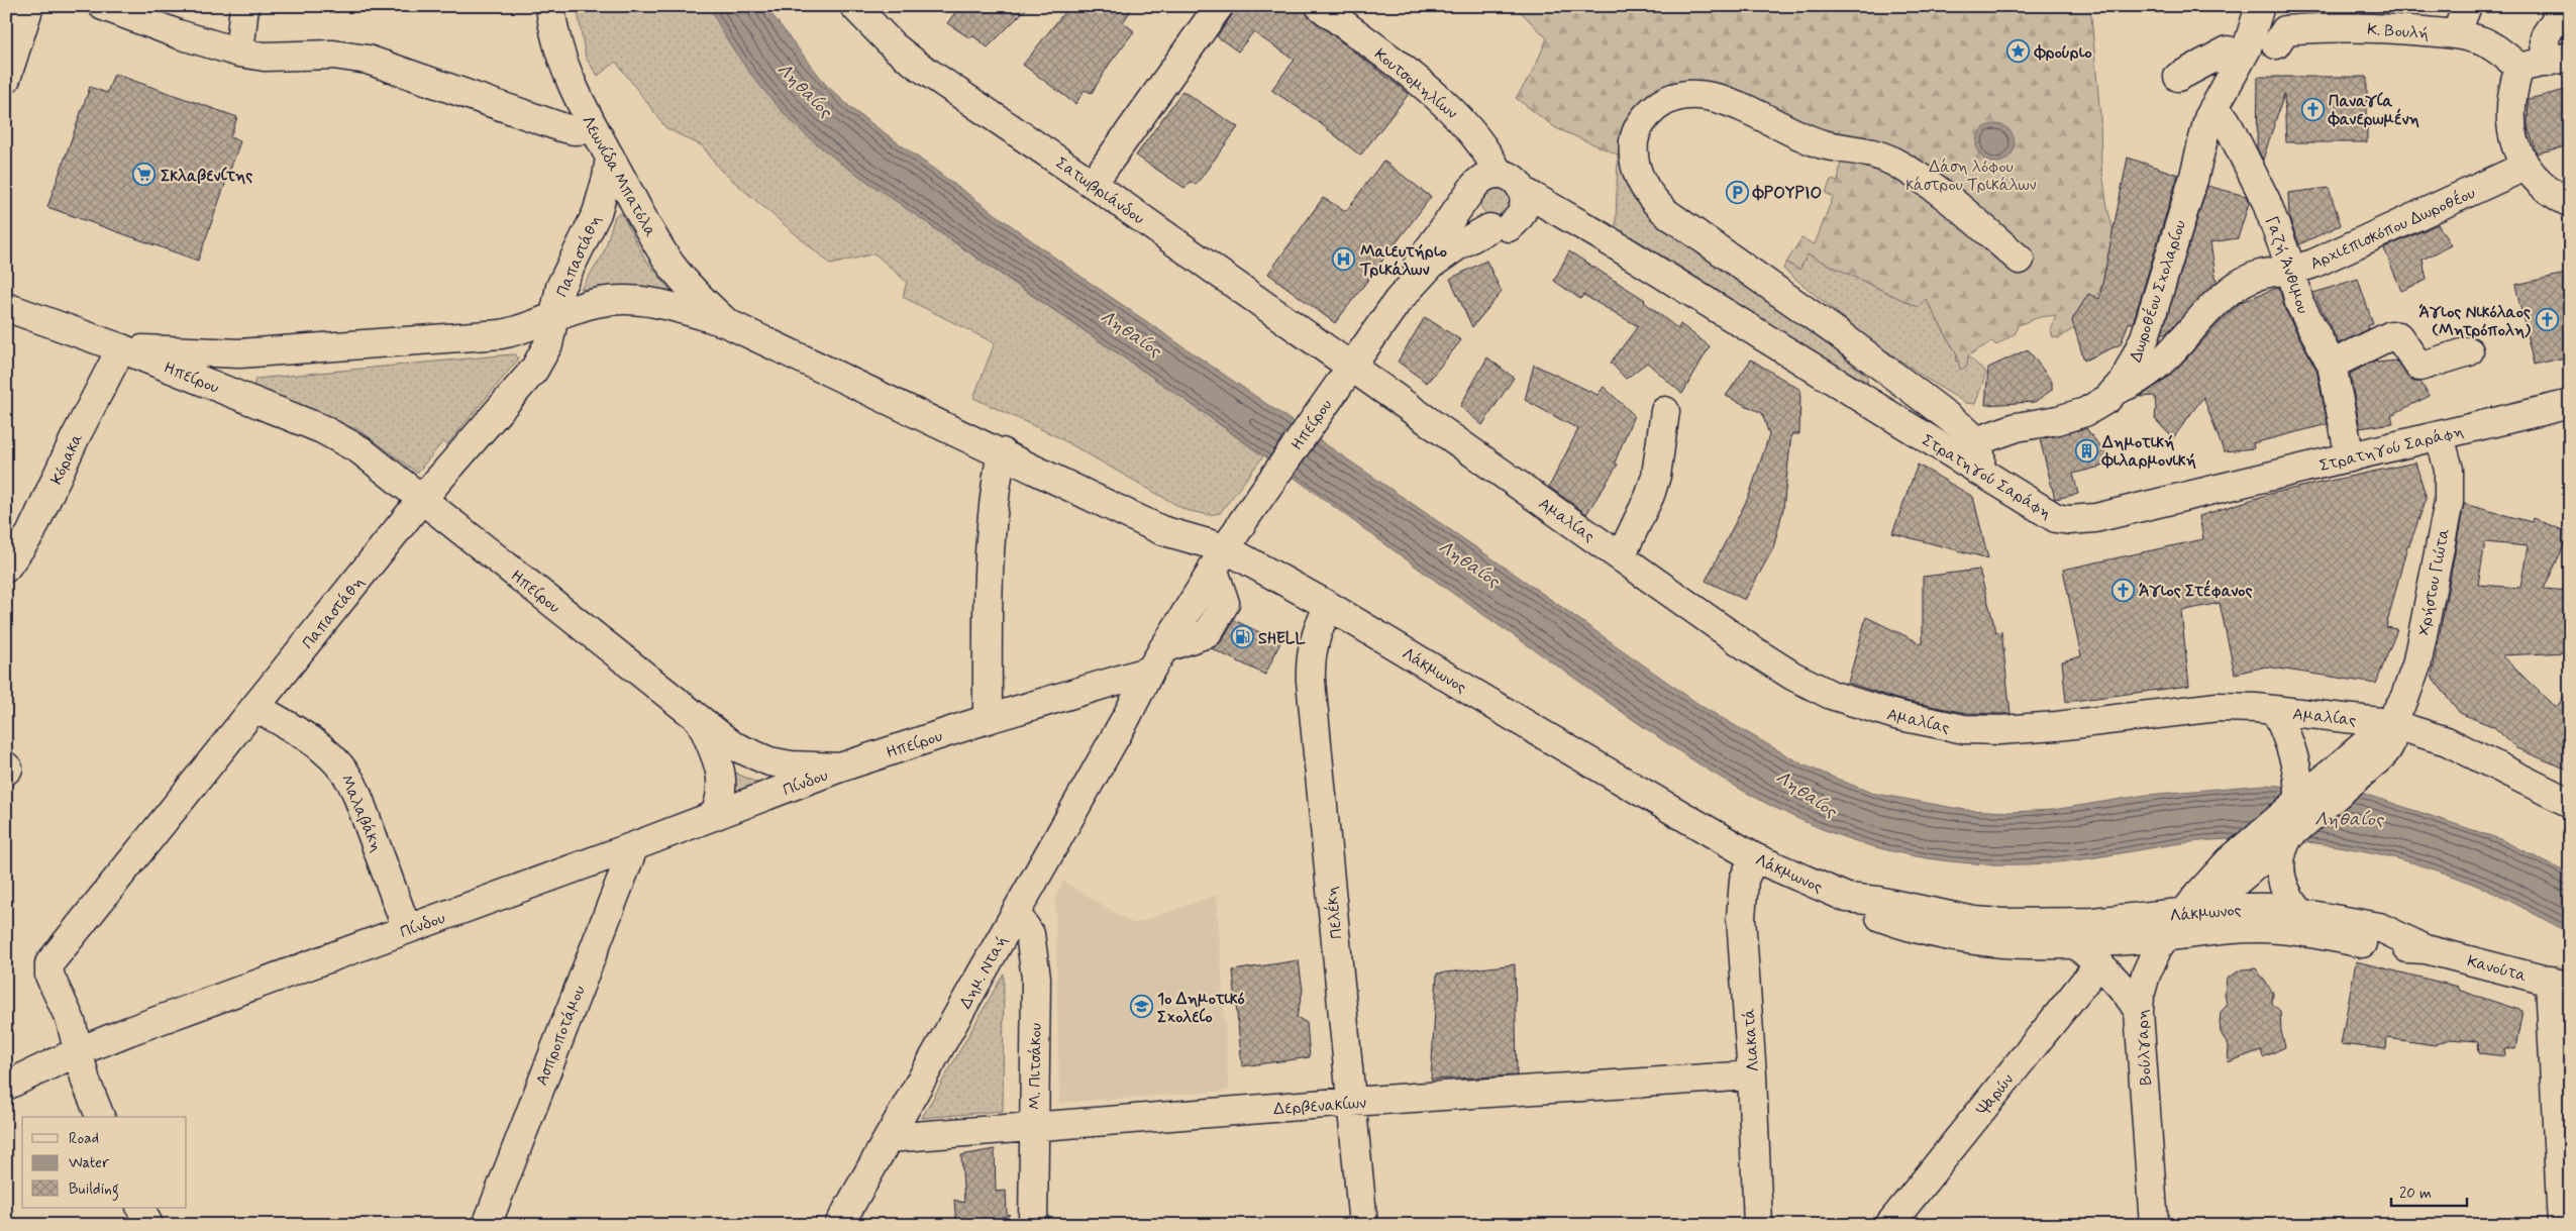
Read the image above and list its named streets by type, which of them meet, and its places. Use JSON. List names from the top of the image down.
{
  "streets": {
    "street": [
      "Κ. Βουλή",
      "Κουτσομηλίων",
      "Λεωνίδα Μπατόλα",
      "Σατωβριάνδου",
      "Αρχιεπισκόπου Δωροθέου",
      "Παπαστάθη",
      "Γαζή Άνθιμου",
      "Δωροθέου Σχολαρίου",
      "Ηπείρου",
      "Στρατηγού Σαράφη",
      "Κόρακα",
      "Αμαλίας",
      "Χρήστου Γιώτα",
      "Λάκμωνος",
      "Πίνδου",
      "Μαλαβάκη",
      "Πελέκη",
      "Κανούτα",
      "Δημ. Νταή",
      "Ασπροποτάμου",
      "Λιακατά",
      "Βούλγαρη",
      "Μ. Πιτσάκου",
      "Ψαρών",
      "Δερβενακίων"
    ]
  },
  "crossings": [
    ["Κουτσομηλίων", "Ηπείρου"],
    ["Λεωνίδα Μπατόλα", "Παπαστάθη"],
    ["Λεωνίδα Μπατόλα", "Ηπείρου"],
    ["Σατωβριάνδου", "Ηπείρου"],
    ["Σατωβριάνδου", "Αμαλίας"],
    ["Αρχιεπισκόπου Δωροθέου", "Γαζή Άνθιμου"],
    ["Αρχιεπισκόπου Δωροθέου", "Δωροθέου Σχολαρίου"],
    ["Παπαστάθη", "Ηπείρου"],
    ["Παπαστάθη", "Πίνδου"],
    ["Παπαστάθη", "Μαλαβάκη"],
    ["Γαζή Άνθιμου", "Δωροθέου Σχολαρίου"],
    ["Γαζή Άνθιμου", "Στρατηγού Σαράφη"],
    ["Ηπείρου", "Κόρακα"],
    ["Ηπείρου", "Αμαλίας"],
    ["Ηπείρου", "Λάκμωνος"],
    ["Ηπείρου", "Πίνδου"],
    ["Ηπείρου", "Δημ. Νταή"],
    ["Στρατηγού Σαράφη", "Χρήστου Γιώτα"],
    ["Αμαλίας", "Χρήστου Γιώτα"],
    ["Χρήστου Γιώτα", "Βούλγαρη"],
    ["Λάκμωνος", "Πελέκη"],
    ["Λάκμωνος", "Κανούτα"],
    ["Λάκμωνος", "Λιακατά"],
    ["Λάκμωνος", "Βούλγαρη"],
    ["Πίνδου", "Μαλαβάκη"],
    ["Πίνδου", "Ασπροποτάμου"],
    ["Πελέκη", "Δερβενακίων"],
    ["Δημ. Νταή", "Μ. Πιτσάκου"],
    ["Δημ. Νταή", "Δερβενακίων"],
    ["Λιακατά", "Δερβενακίων"],
    ["Μ. Πιτσάκου", "Δερβενακίων"]
  ],
  "water": ["Ληθαίος"],
  "parks": ["Δάση λόφου κάστρου Τρικάλων"],
  "places": {
    "place": ["Φρούριο"],
    "church": ["Παναγία Φανερωμένη", "Άγιος Νικόλαος (Μητρόπολη)", "Άγιος Στέφανος"],
    "supermarket": ["Σκλαβενίτης"],
    "parking": ["ΦΡΟΥΡΙΟ"],
    "hospital": ["Μαιευτήριο Τρικάλων"],
    "building": ["Δημοτική Φιλαρμονική"],
    "fuel station": ["SHELL"],
    "school or university": ["1ο Δημοτικό Σχολείο"]
  },
  "legend": ["Road", "Water", "Building"],
  "scale_bar": "20 m"
}
